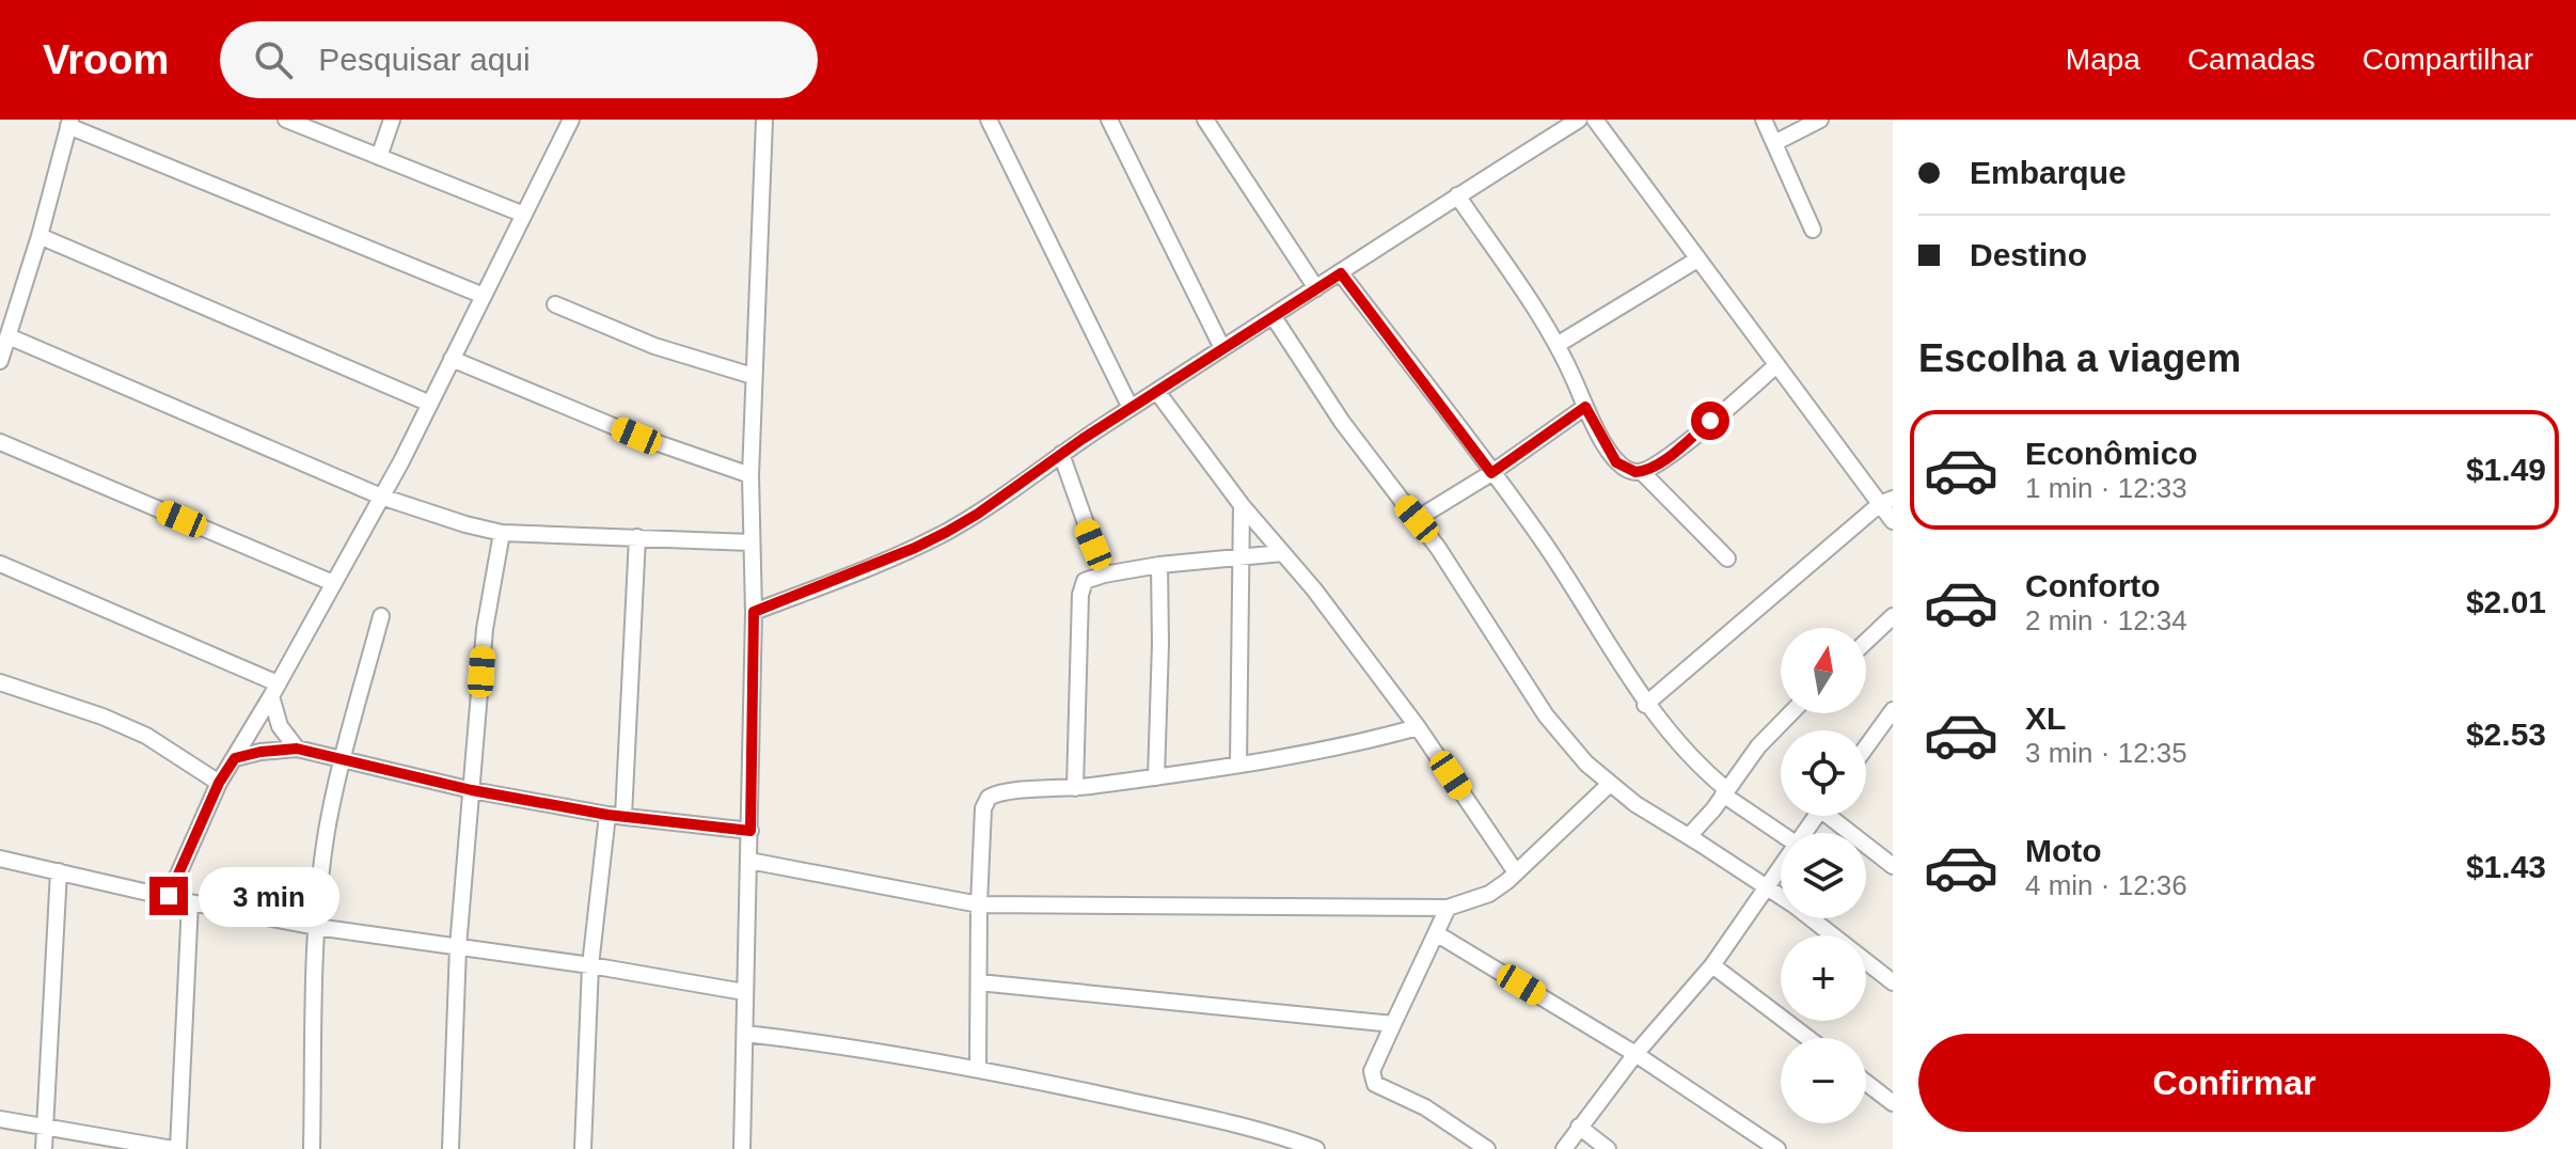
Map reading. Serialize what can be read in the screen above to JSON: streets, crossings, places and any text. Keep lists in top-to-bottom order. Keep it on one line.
{"north":"top","page":{"header":"Vroom","search":"Pesquisar aqui","nav":["Mapa","Camadas","Compartilhar"],"banner":["Embarque","Destino"],"heading":"Escolha a viagem","list":[{"name":"Econômico","note":"1 min · 12:33","value":"$1.49"},{"name":"Conforto","note":"2 min · 12:34","value":"$2.01"},{"name":"XL","note":"3 min · 12:35","value":"$2.53"},{"name":"Moto","note":"4 min · 12:36","value":"$1.43"}],"map_buttons":["+","−"],"bubble":"3 min","buttons":"Confirmar"}}
